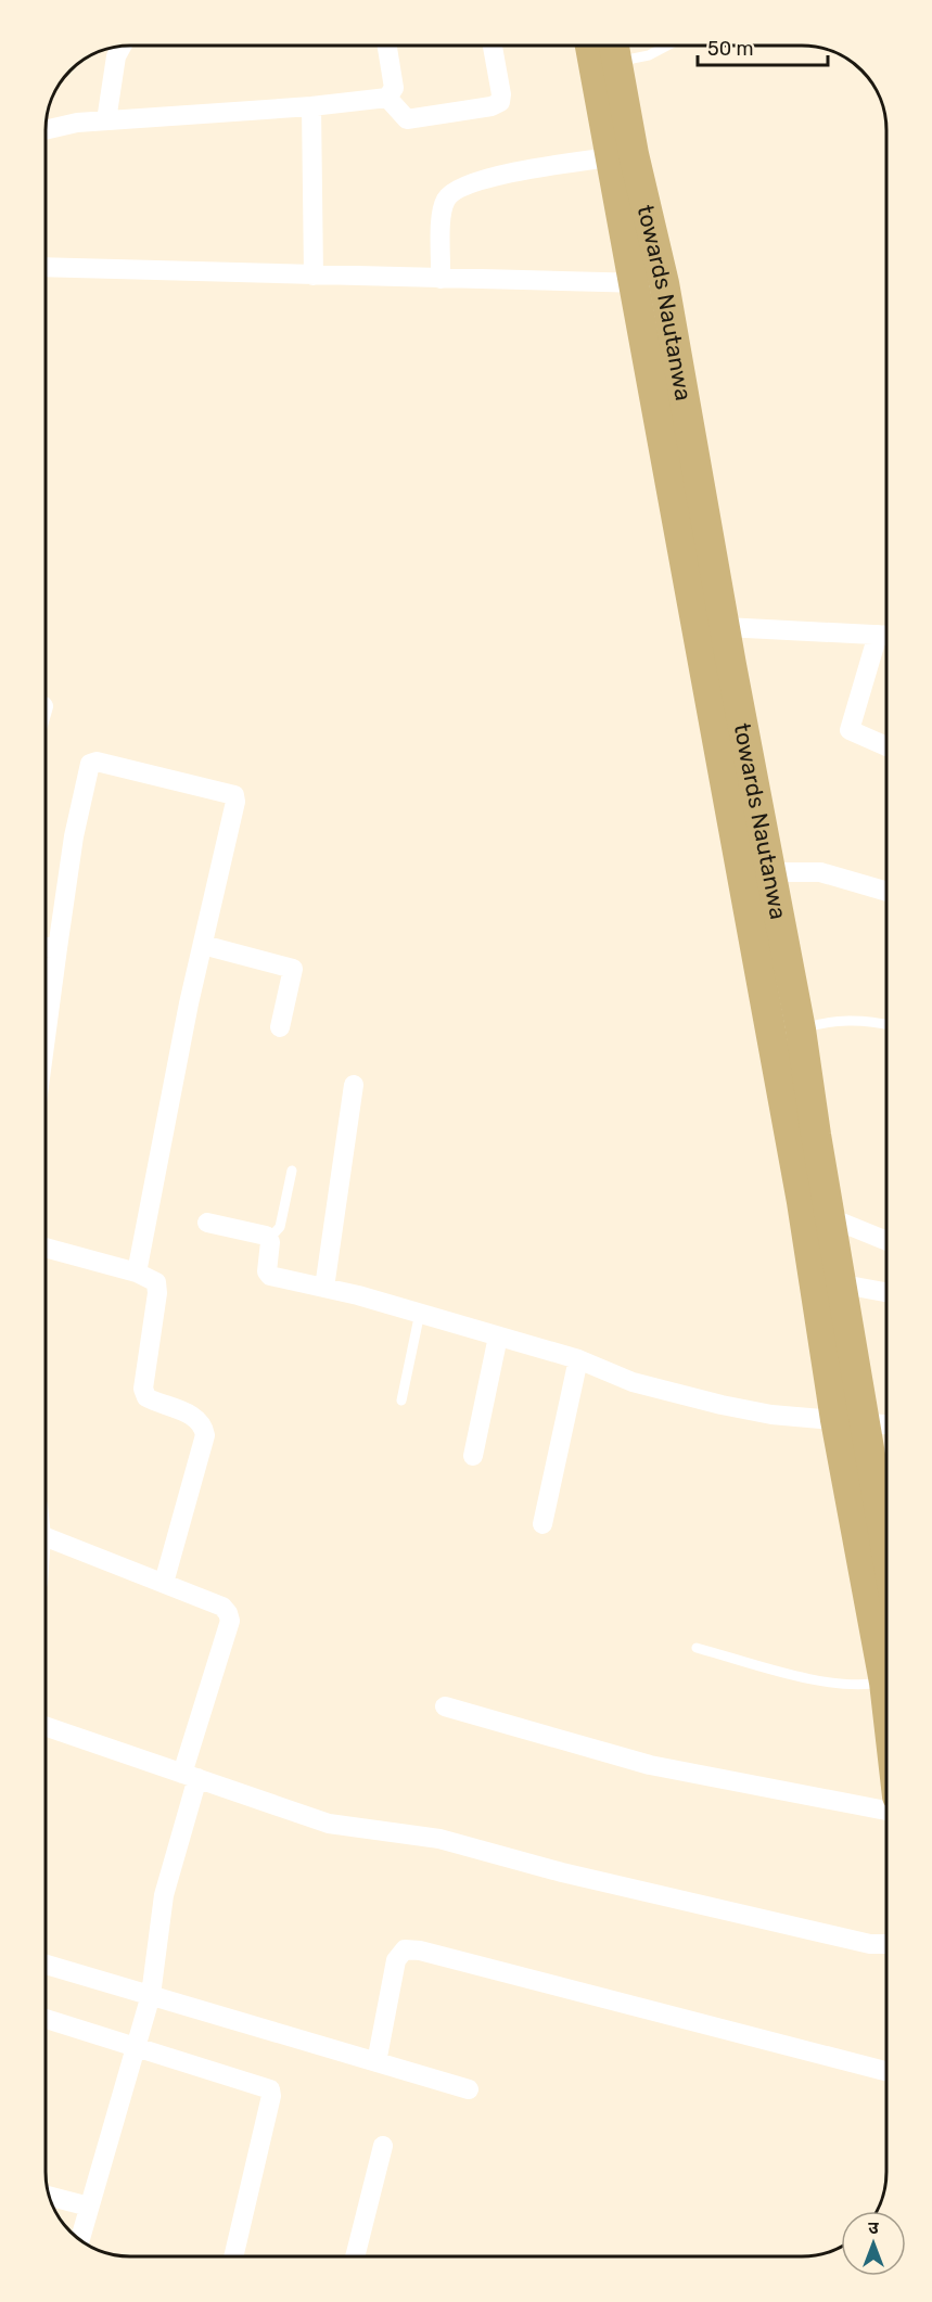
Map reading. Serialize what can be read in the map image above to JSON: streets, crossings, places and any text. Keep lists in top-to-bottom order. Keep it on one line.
{"streets":{"main road":["towards Nautanwa"]},"scale_bar":"50 m","north":"top"}
